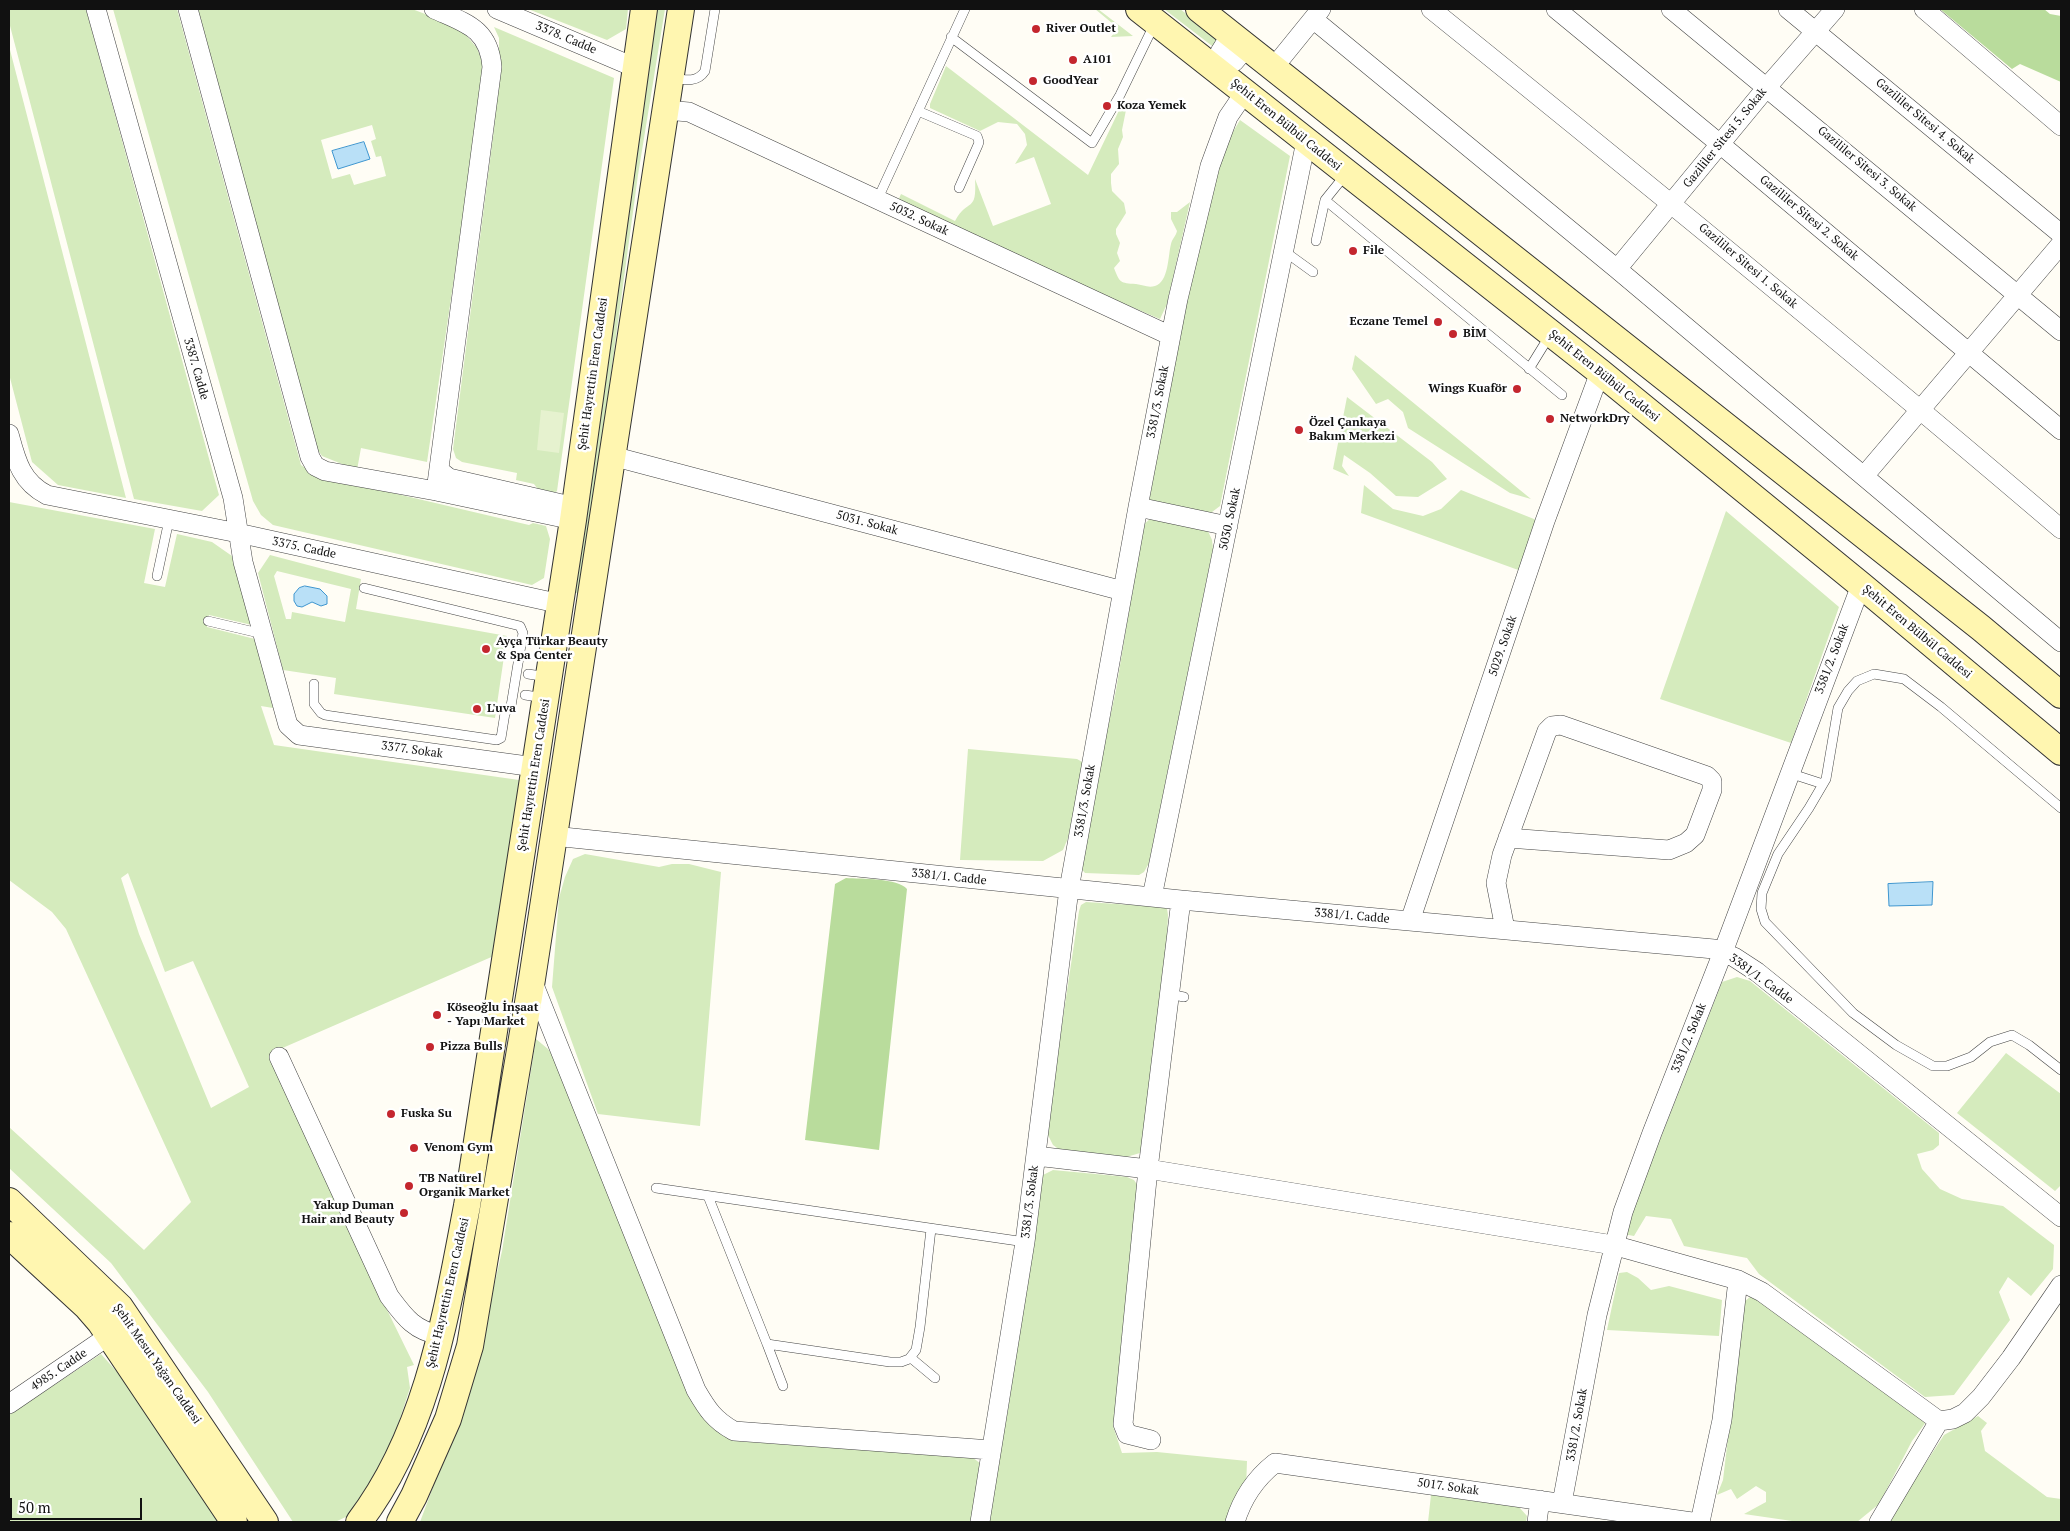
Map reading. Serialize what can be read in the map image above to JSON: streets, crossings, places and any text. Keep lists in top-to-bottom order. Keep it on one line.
{"streets":{"main road":["Şehit Eren Bülbül Caddesi","Şehit Hayrettin Eren Caddesi","Şehit Mesut Yağan Caddesi"],"street":["3378. Cadde","Gazililer Sitesi 4. Sokak","Gazililer Sitesi 5. Sokak","Gazililer Sitesi 3. Sokak","Gazililer Sitesi 2. Sokak","5032. Sokak","Gazililer Sitesi 1. Sokak","3387. Cadde","3381/3. Sokak","5030. Sokak","5031. Sokak","3375. Cadde","5029. Sokak","3381/2. Sokak","3377. Sokak","3381/1. Cadde","4985. Cadde","5017. Sokak"]},"crossings":[["3378. Cadde","Şehit Hayrettin Eren Caddesi"],["Gazililer Sitesi 4. Sokak","Gazililer Sitesi 5. Sokak"],["Şehit Eren Bülbül Caddesi","3381/3. Sokak"],["Şehit Eren Bülbül Caddesi","5030. Sokak"],["Şehit Eren Bülbül Caddesi","5029. Sokak"],["Şehit Eren Bülbül Caddesi","3381/2. Sokak"],["Gazililer Sitesi 5. Sokak","Gazililer Sitesi 3. Sokak"],["Gazililer Sitesi 5. Sokak","Gazililer Sitesi 2. Sokak"],["Gazililer Sitesi 5. Sokak","Gazililer Sitesi 1. Sokak"],["5032. Sokak","3381/3. Sokak"],["3387. Cadde","3375. Cadde"],["3387. Cadde","3377. Sokak"],["Şehit Hayrettin Eren Caddesi","3375. Cadde"],["Şehit Hayrettin Eren Caddesi","3377. Sokak"],["3381/3. Sokak","5031. Sokak"],["3381/3. Sokak","3381/1. Cadde"],["5030. Sokak","3381/1. Cadde"],["5029. Sokak","3381/1. Cadde"],["3381/2. Sokak","3381/1. Cadde"],["3381/2. Sokak","5017. Sokak"],["Şehit Mesut Yağan Caddesi","4985. Cadde"]],"places":["River Outlet","A101","GoodYear","Koza Yemek","File","Eczane Temel","BİM","Wings Kuaför","NetworkDry","Özel Çankaya Bakım Merkezi","Ayça Türkar Beauty & Spa Center","L'uva","Köseoğlu İnşaat - Yapı Market","Pizza Bulls","Fuska Su","Venom Gym","TB Natürel Organik Market","Yakup Duman Hair and Beauty"],"scale_bar":"50 m"}
